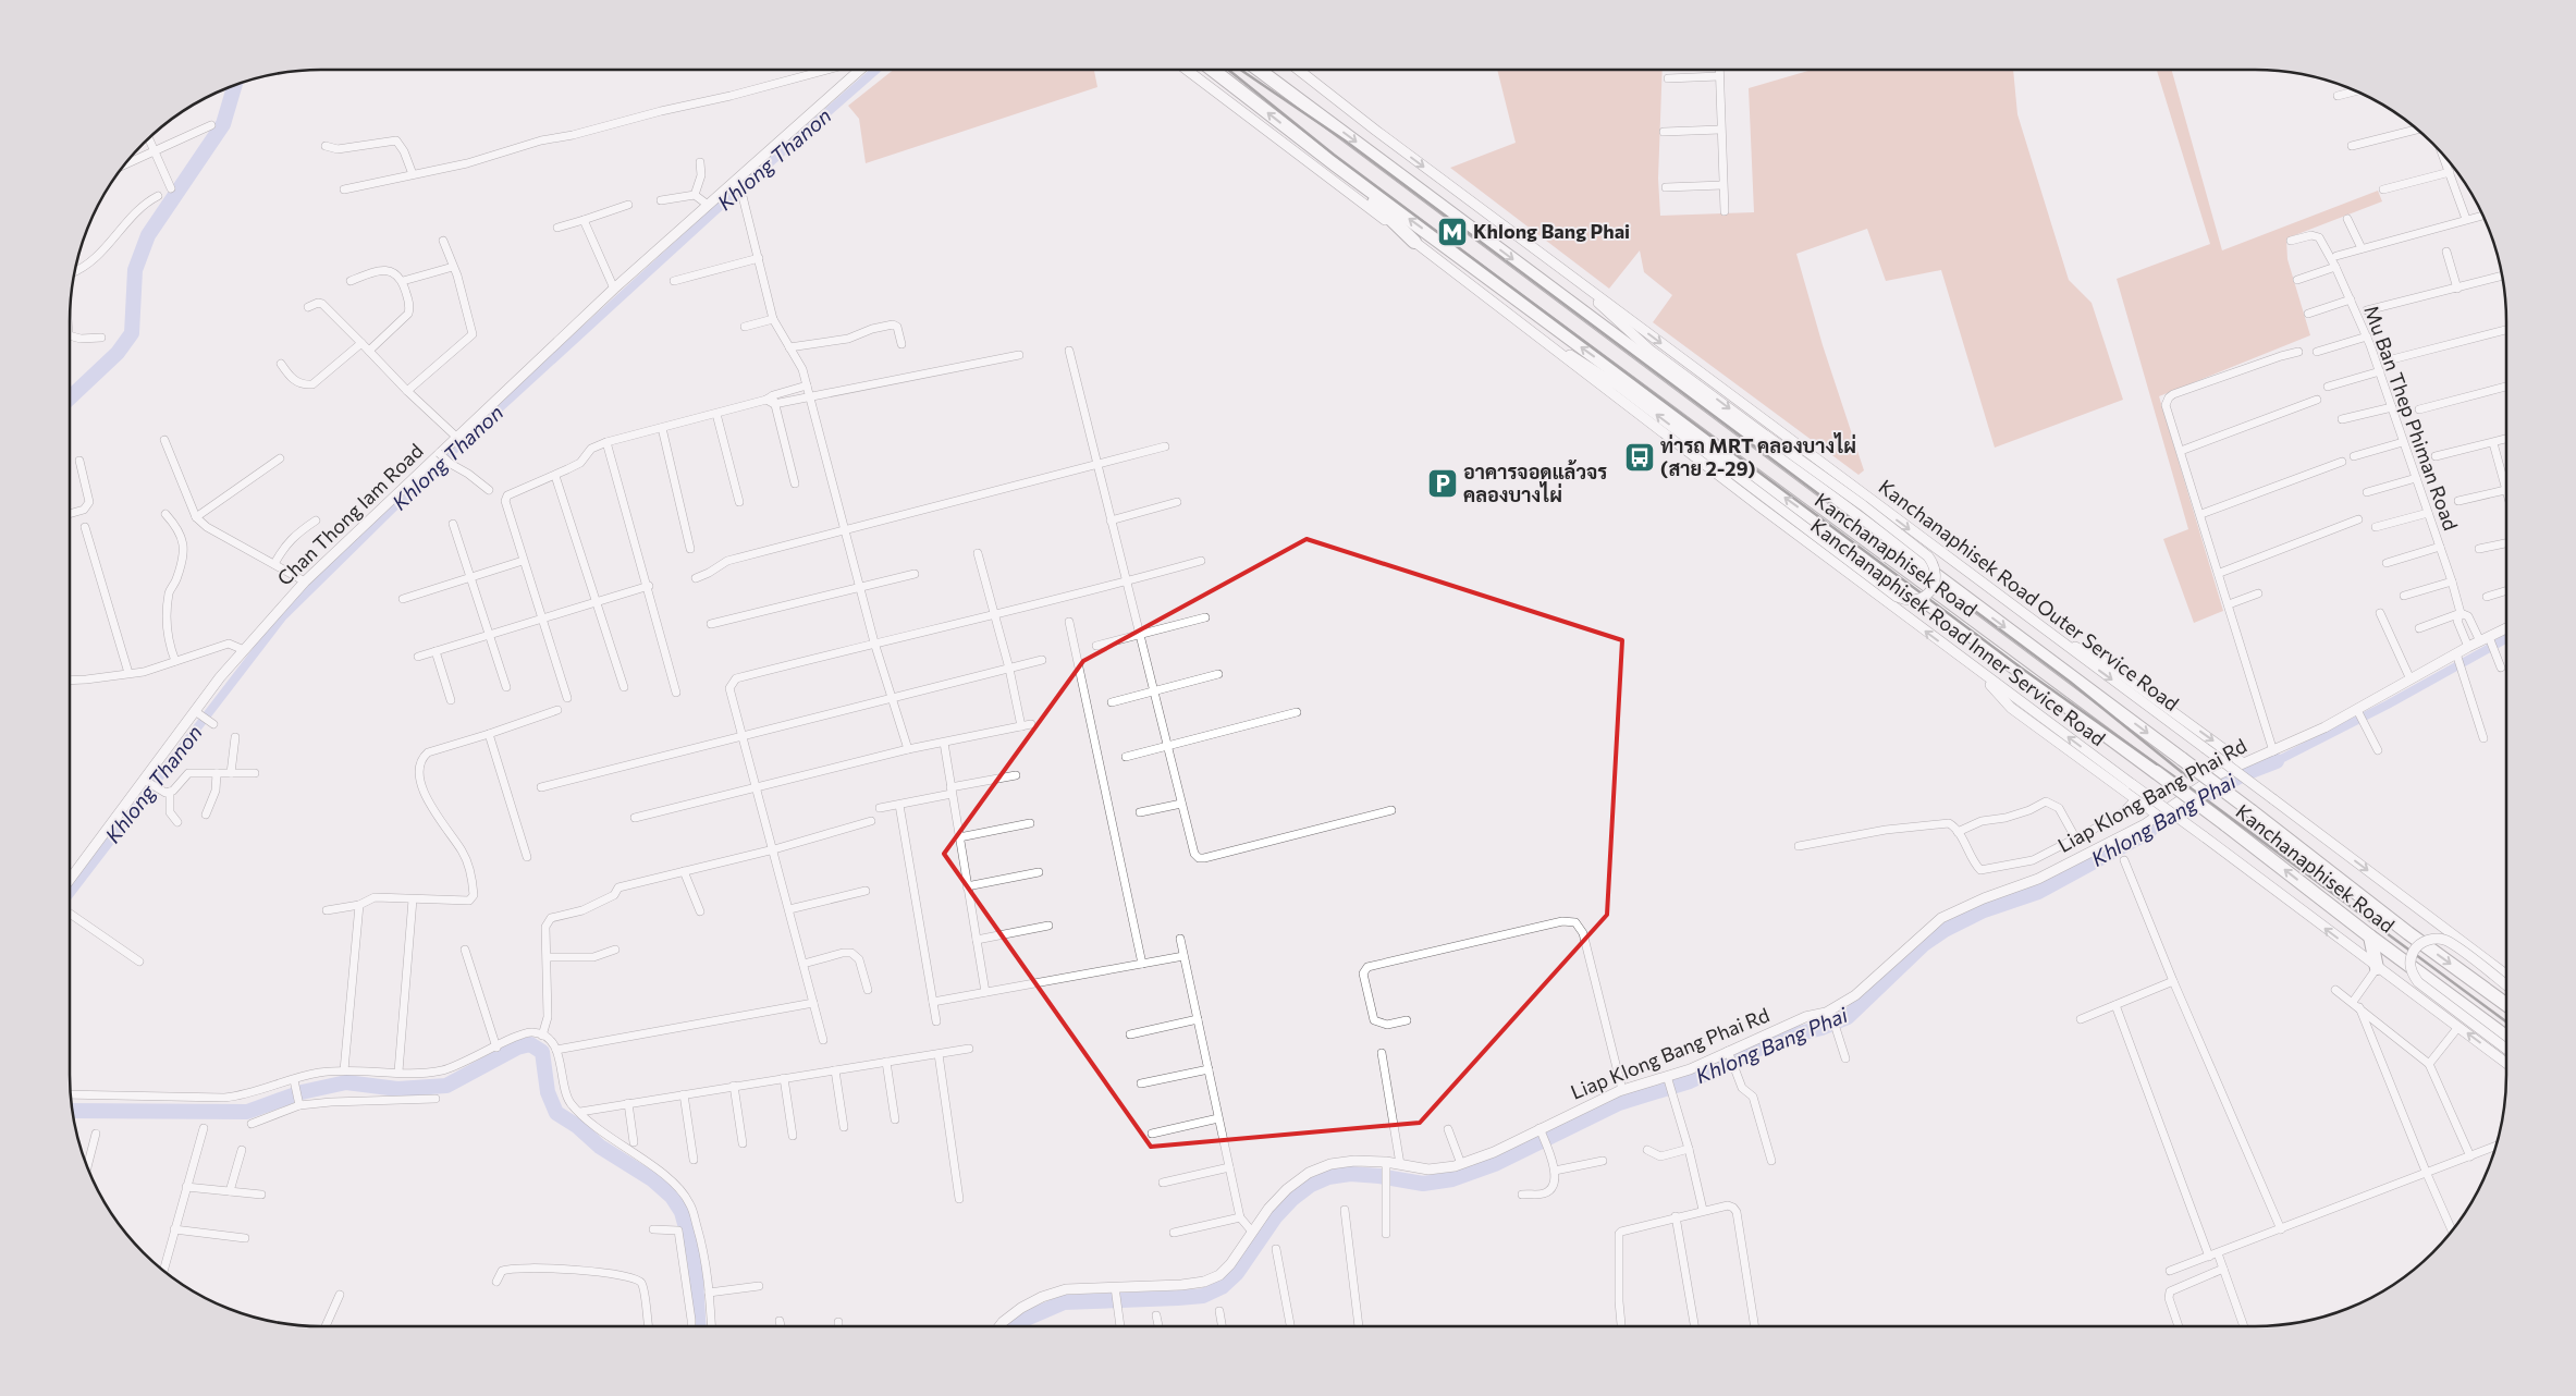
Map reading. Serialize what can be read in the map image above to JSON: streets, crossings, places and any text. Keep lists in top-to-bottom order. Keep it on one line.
{"streets":{"highway":["Kanchanaphisek Road"],"main road":["Chan Thong Iam Road","Kanchanaphisek Road Outer Service Road","Kanchanaphisek Road Inner Service Road","Liap Klong Bang Phai Rd"],"street":["Mu Ban Thep Phiman Road"]},"crossings":[["Mu Ban Thep Phiman Road","Liap Klong Bang Phai Rd"]],"water":["Khlong Thanon","Khlong Bang Phai"],"places":{"metro station":["Khlong Bang Phai"],"bus stop":["ท่ารถ MRT คลองบางไผ่ (สาย 2-29)"],"parking":["อาคารจอดแล้วจร คลองบางไผ่"]}}
